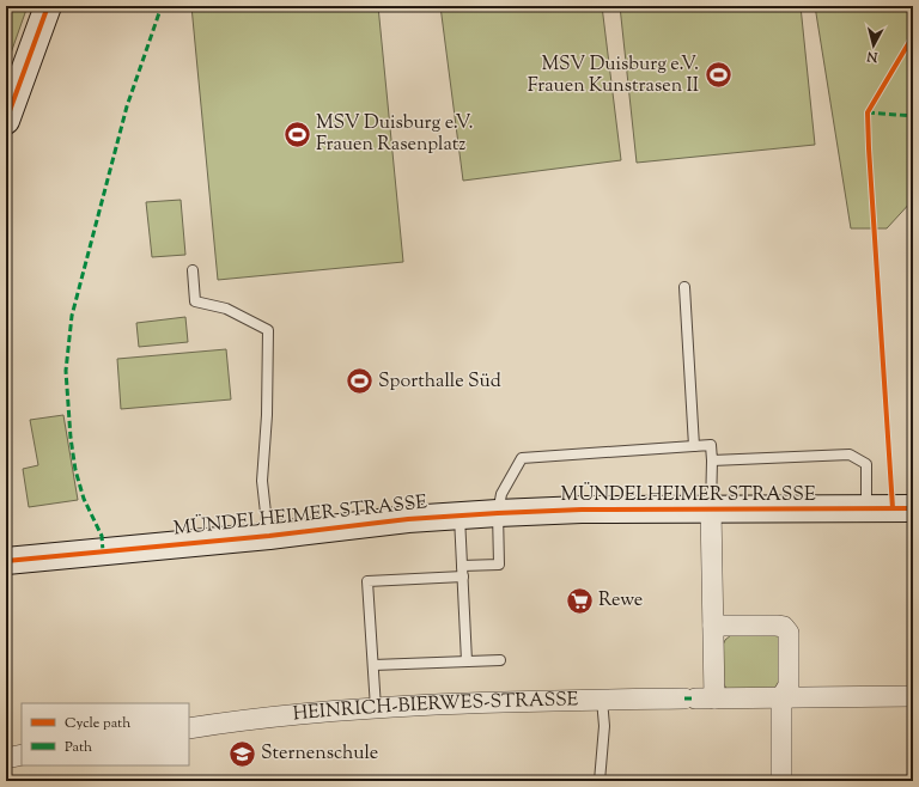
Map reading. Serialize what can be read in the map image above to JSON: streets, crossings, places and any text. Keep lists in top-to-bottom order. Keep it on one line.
{"streets":{"main road":["MÜNDELHEIMER STRASSE"],"street":["HEINRICH-BIERWES-STRASSE"]},"places":{"sports":["MSV Duisburg e.V. Frauen Kunstrasen II","MSV Duisburg e.V. Frauen Rasenplatz","Sporthalle Süd"],"supermarket":["Rewe"],"school or university":["Sternenschule"]},"legend":["Cycle path","Path"],"north":"bottom"}
